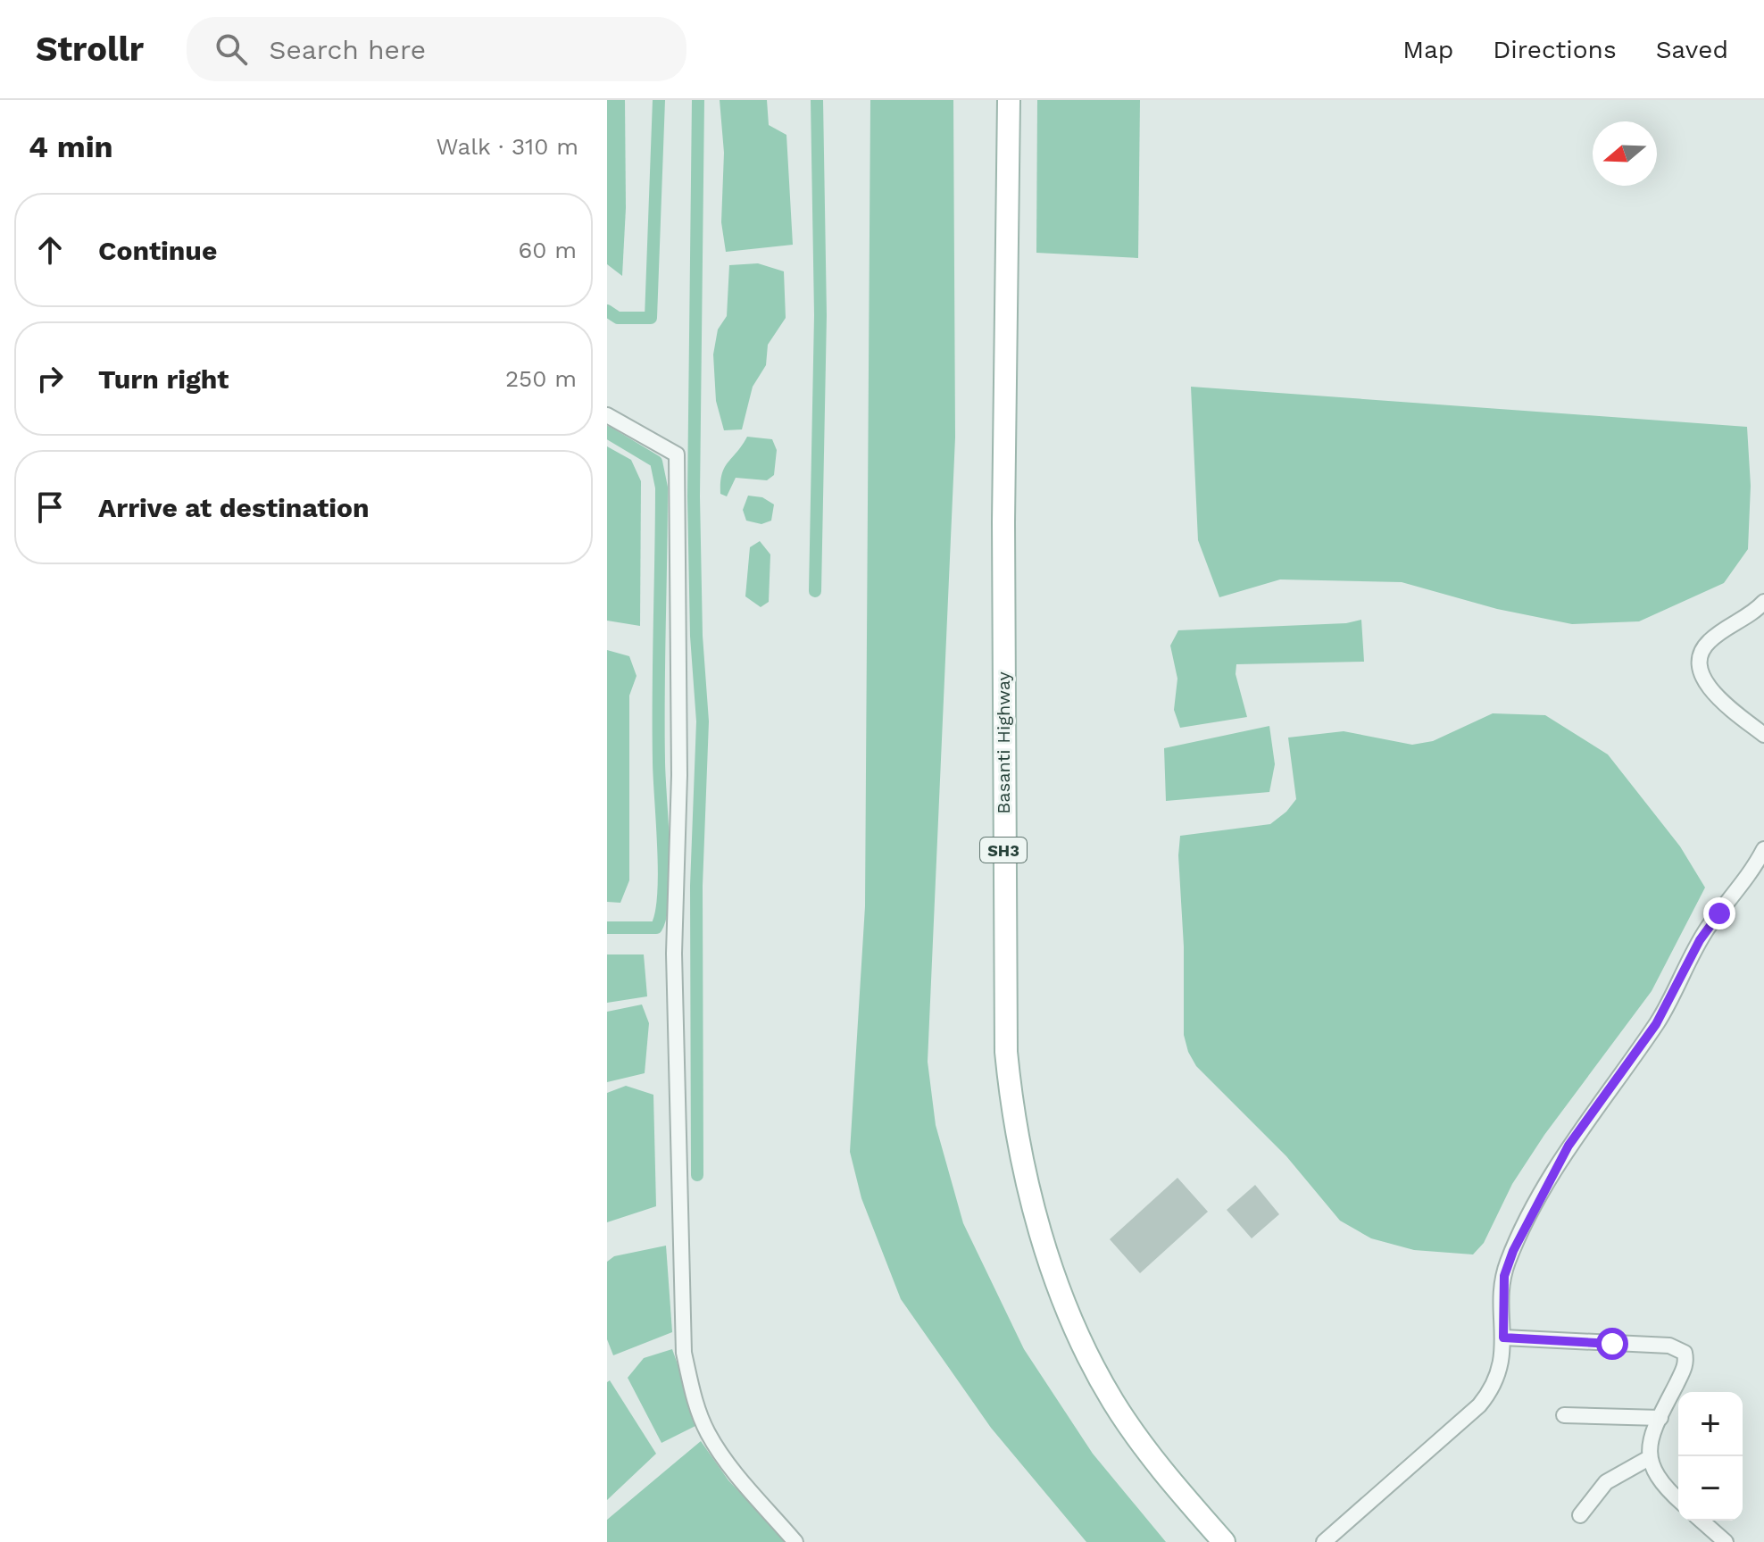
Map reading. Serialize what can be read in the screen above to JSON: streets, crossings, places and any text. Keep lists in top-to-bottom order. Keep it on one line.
{"streets":{"main road":["Basanti Highway","SH3"]},"north":"left","page":{"header":"Strollr","search":"Search here","nav":["Map","Directions","Saved"],"heading":["4 min","Walk · 310 m"],"list":[["Continue","60 m"],["Turn right","250 m"],"Arrive at destination"],"map_buttons":["+","−"]}}
